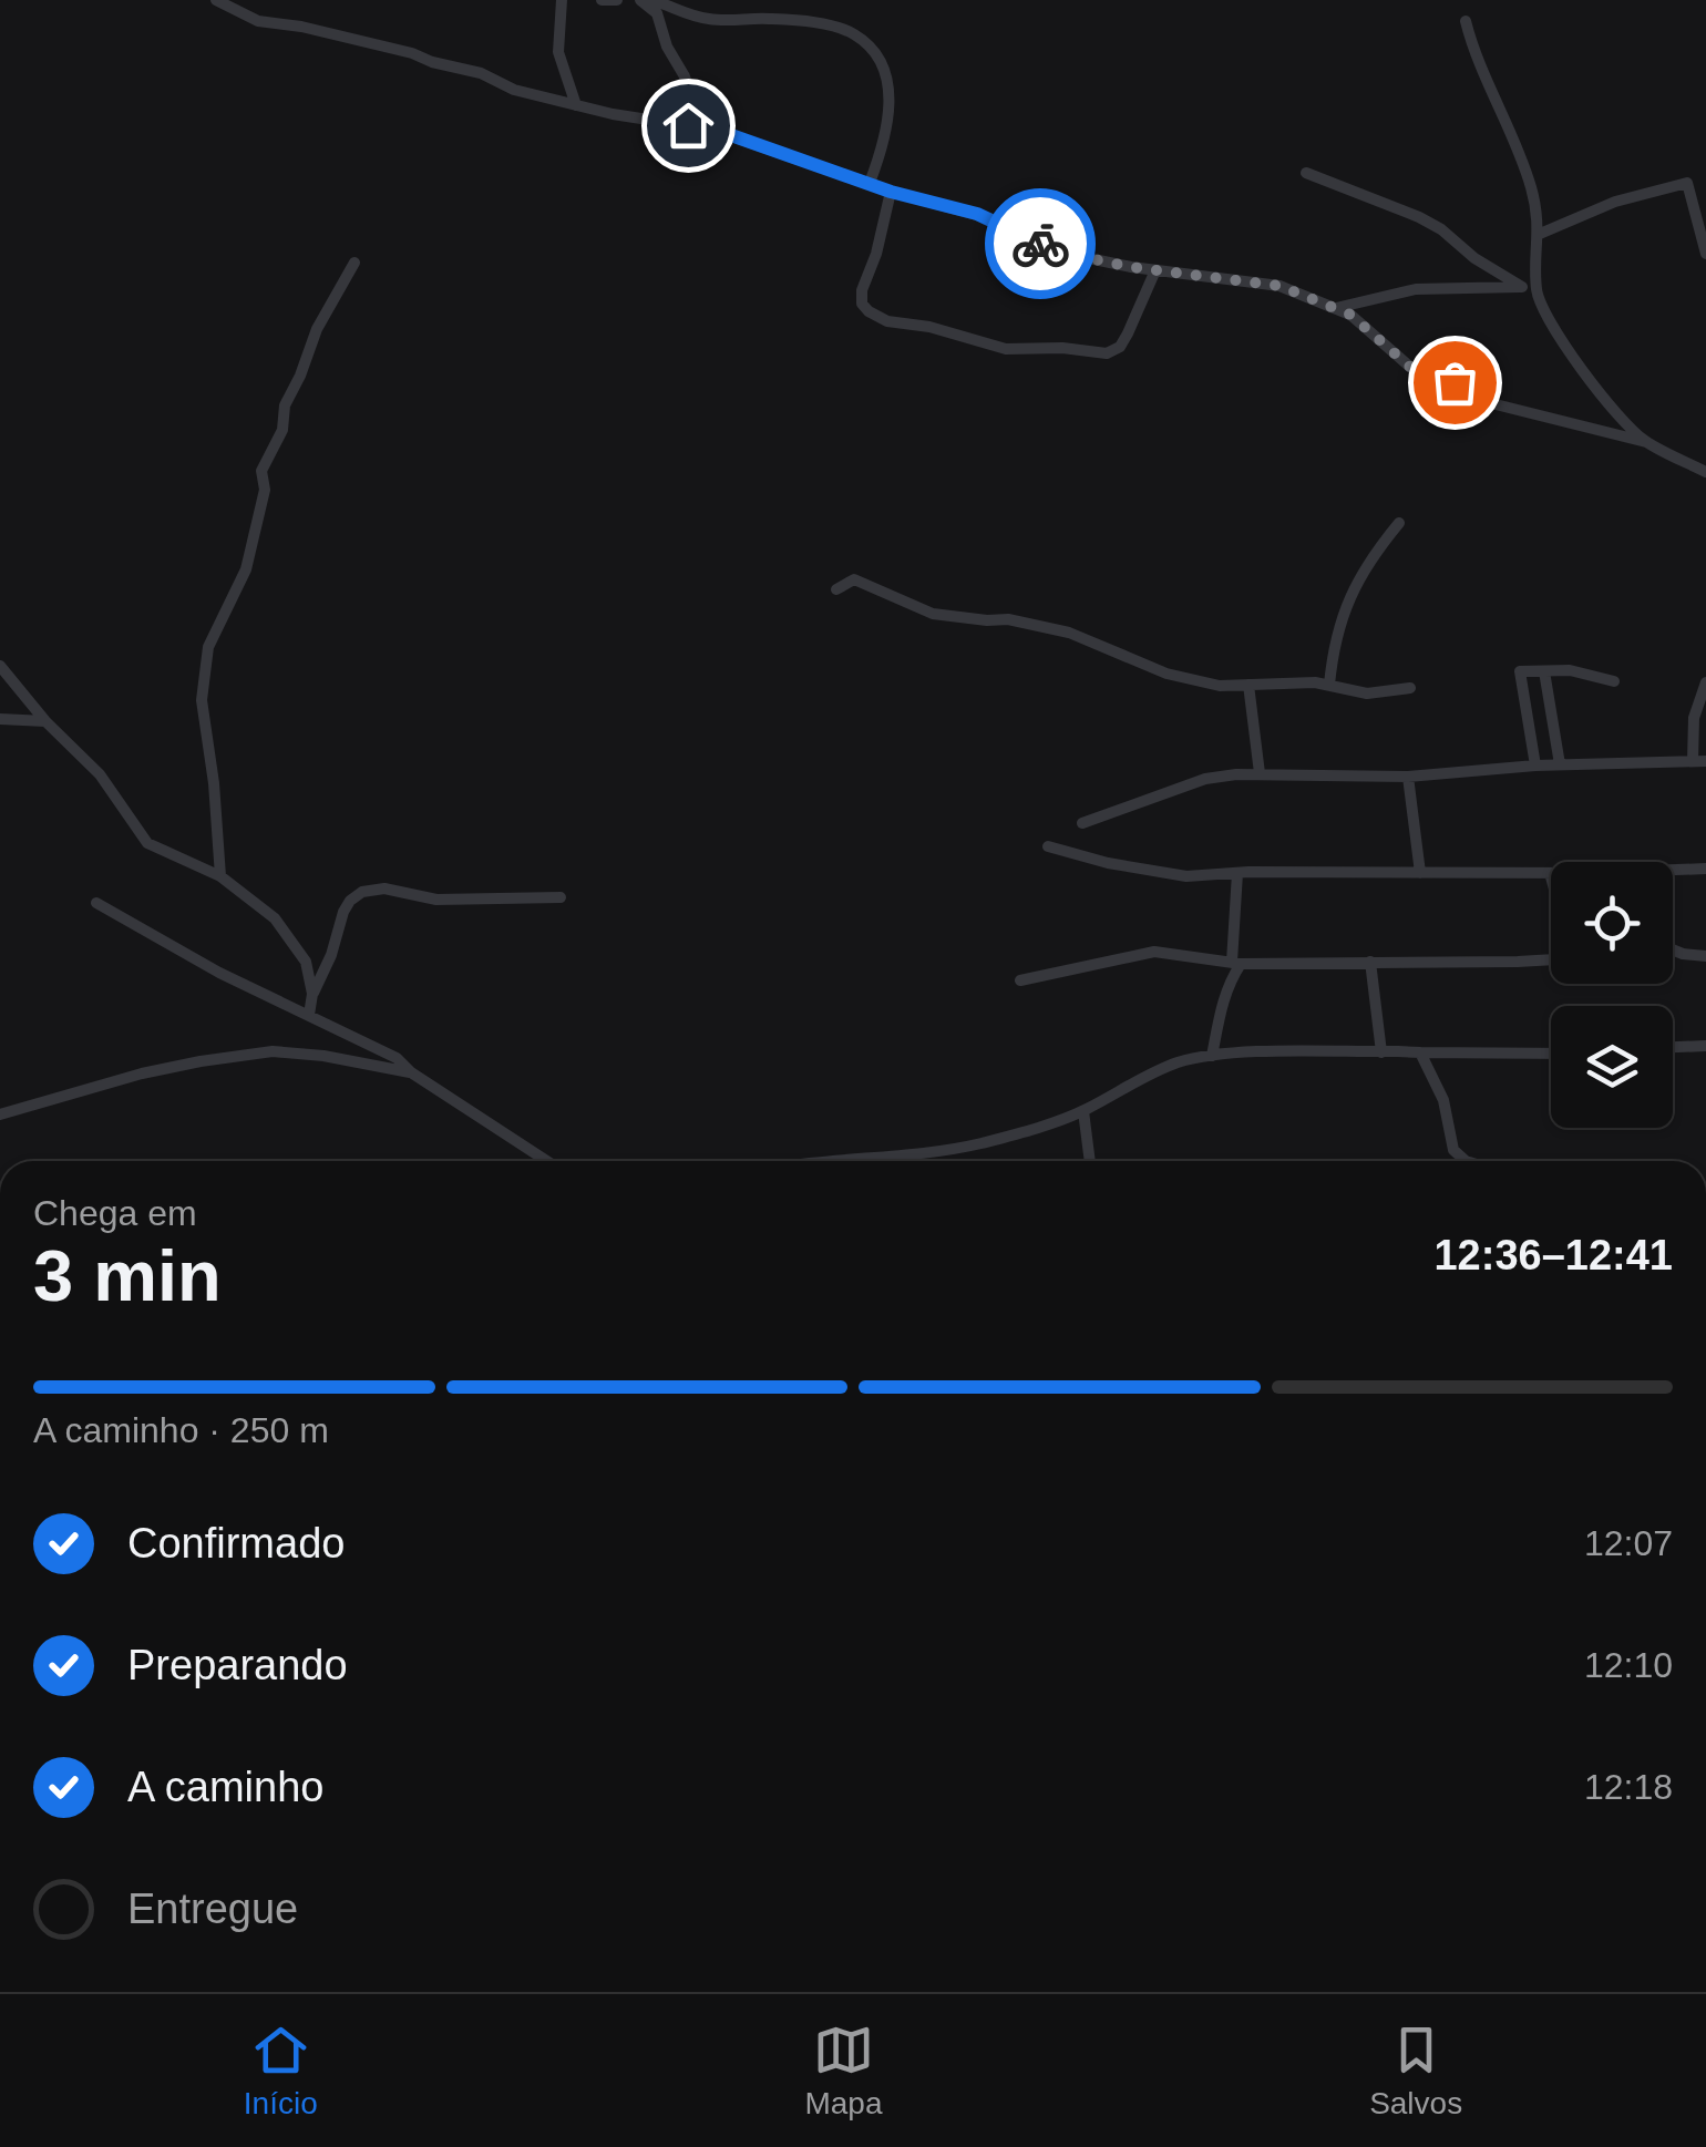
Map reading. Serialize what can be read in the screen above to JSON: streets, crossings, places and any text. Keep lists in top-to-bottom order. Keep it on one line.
{"page":{"heading":["3 min","Chega em","12:36–12:41"],"bar":"A caminho · 250 m","list":[["Confirmado","12:07"],["Preparando","12:10"],["A caminho","12:18"],"Entregue"],"tabs":["Início","Mapa","Salvos"]}}
